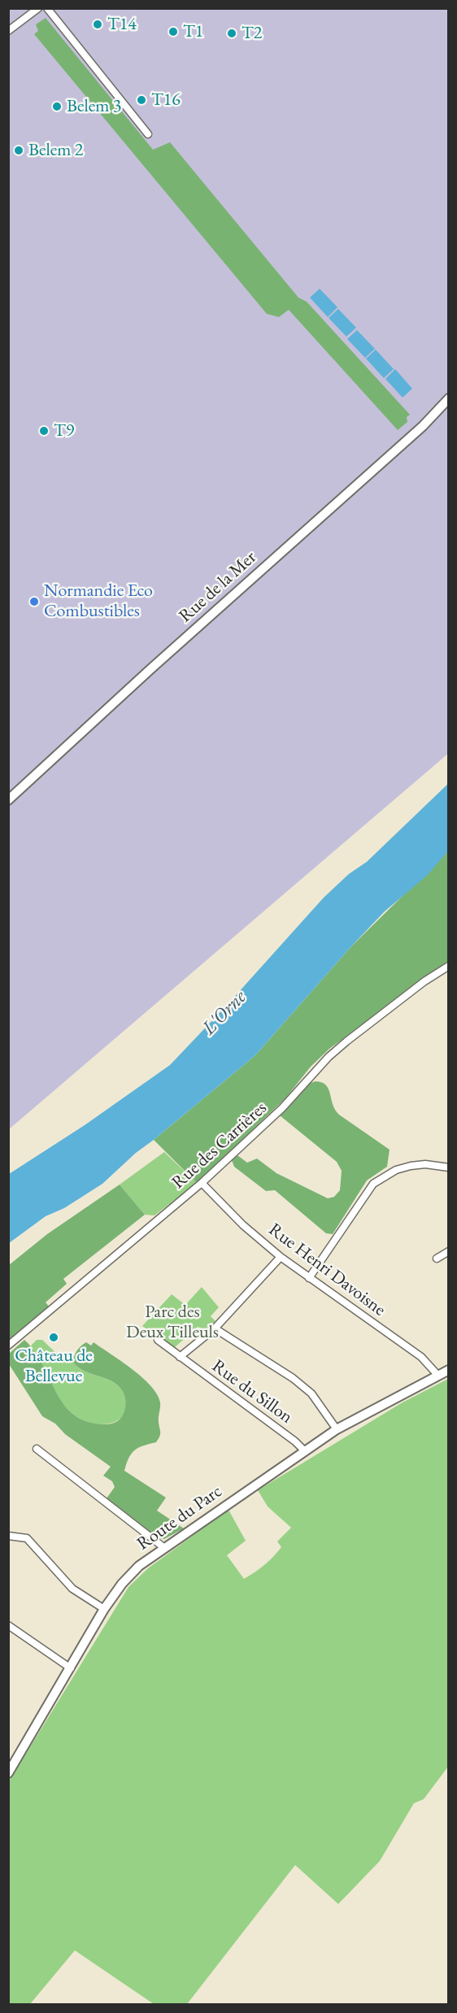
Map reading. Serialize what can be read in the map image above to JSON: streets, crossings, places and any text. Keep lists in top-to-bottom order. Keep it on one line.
{"streets":{"street":["Rue de la Mer","Rue des Carrières","Rue Henri Davoisne","Rue du Sillon","Route du Parc"]},"crossings":[["Rue des Carrières","Rue Henri Davoisne"],["Rue Henri Davoisne","Route du Parc"],["Rue du Sillon","Route du Parc"]],"water":["L'Orne"],"parks":["Parc des Deux Tilleuls"],"places":["T14","T1","T2","T16","Belem 3","Belem 2","T9","Normandie Eco Combustibles","Château de Bellevue"]}
